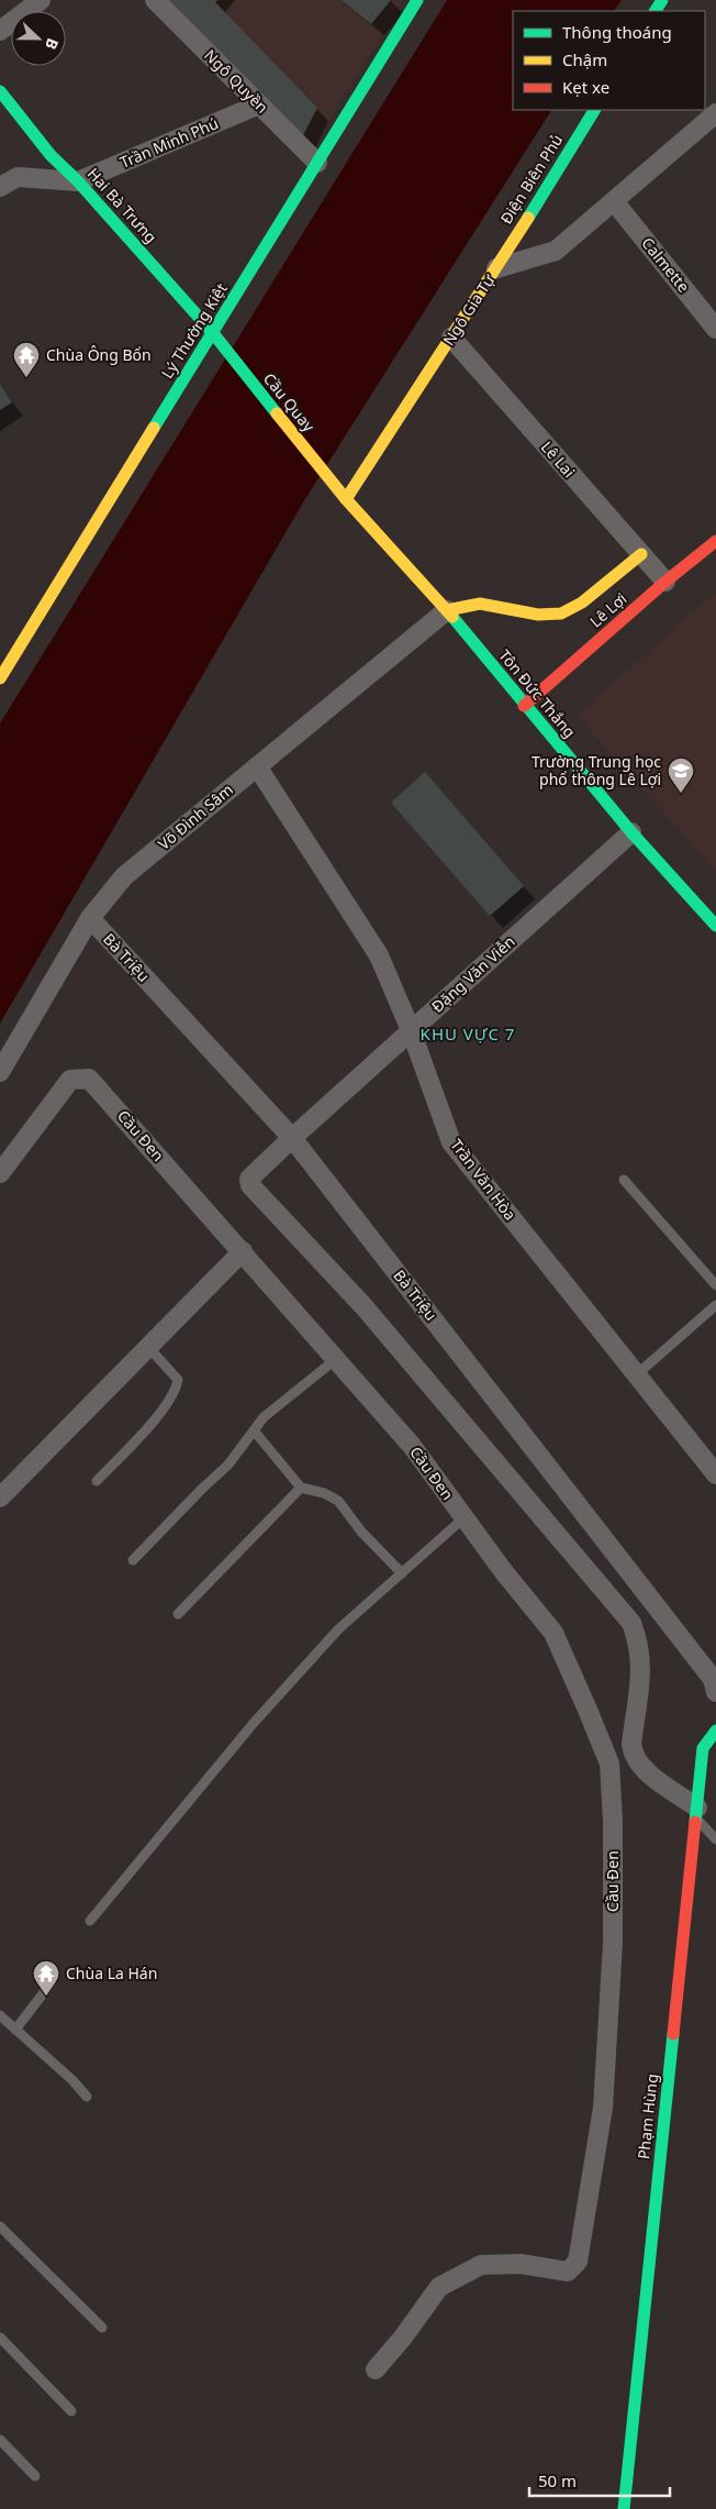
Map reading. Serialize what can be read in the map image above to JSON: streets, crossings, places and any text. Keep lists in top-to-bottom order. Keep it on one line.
{"streets":{"main road":["Điện Biên Phủ","Hai Bà Trưng","Ngô Gia Tự","Lý Thường Kiệt","Cầu Quay","Lê Lợi","Tôn Đức Thắng","Phạm Hùng"],"street":["Ngô Quyền","Trần Minh Phú","Calmette","Lê Lai","Võ Đình Sâm","Bà Triệu","Đặng Văn Viễn","Cầu Đen","Trần Văn Hòa"]},"crossings":[["Ngô Quyền","Trần Minh Phú"],["Ngô Quyền","Lý Thường Kiệt"],["Trần Minh Phú","Hai Bà Trưng"],["Điện Biên Phủ","Ngô Gia Tự"],["Hai Bà Trưng","Lý Thường Kiệt"],["Hai Bà Trưng","Cầu Quay"],["Calmette","Ngô Gia Tự"],["Ngô Gia Tự","Lê Lai"],["Ngô Gia Tự","Tôn Đức Thắng"],["Lý Thường Kiệt","Cầu Quay"],["Cầu Quay","Tôn Đức Thắng"],["Lê Lai","Lê Lợi"],["Lê Lợi","Tôn Đức Thắng"],["Tôn Đức Thắng","Võ Đình Sâm"],["Tôn Đức Thắng","Đặng Văn Viễn"],["Võ Đình Sâm","Bà Triệu"],["Võ Đình Sâm","Trần Văn Hòa"],["Bà Triệu","Đặng Văn Viễn"],["Đặng Văn Viễn","Trần Văn Hòa"],["Đặng Văn Viễn","Phạm Hùng"]],"districts":["KHU VỰC 7"],"places":{"temple":["Chùa Ông Bổn","Chùa La Hán"],"school or university":["Trường Trung học phổ thông Lê Lợi"]},"legend":["Thông thoáng","Chậm","Kẹt xe"],"scale_bar":"50 m","north":"right"}
